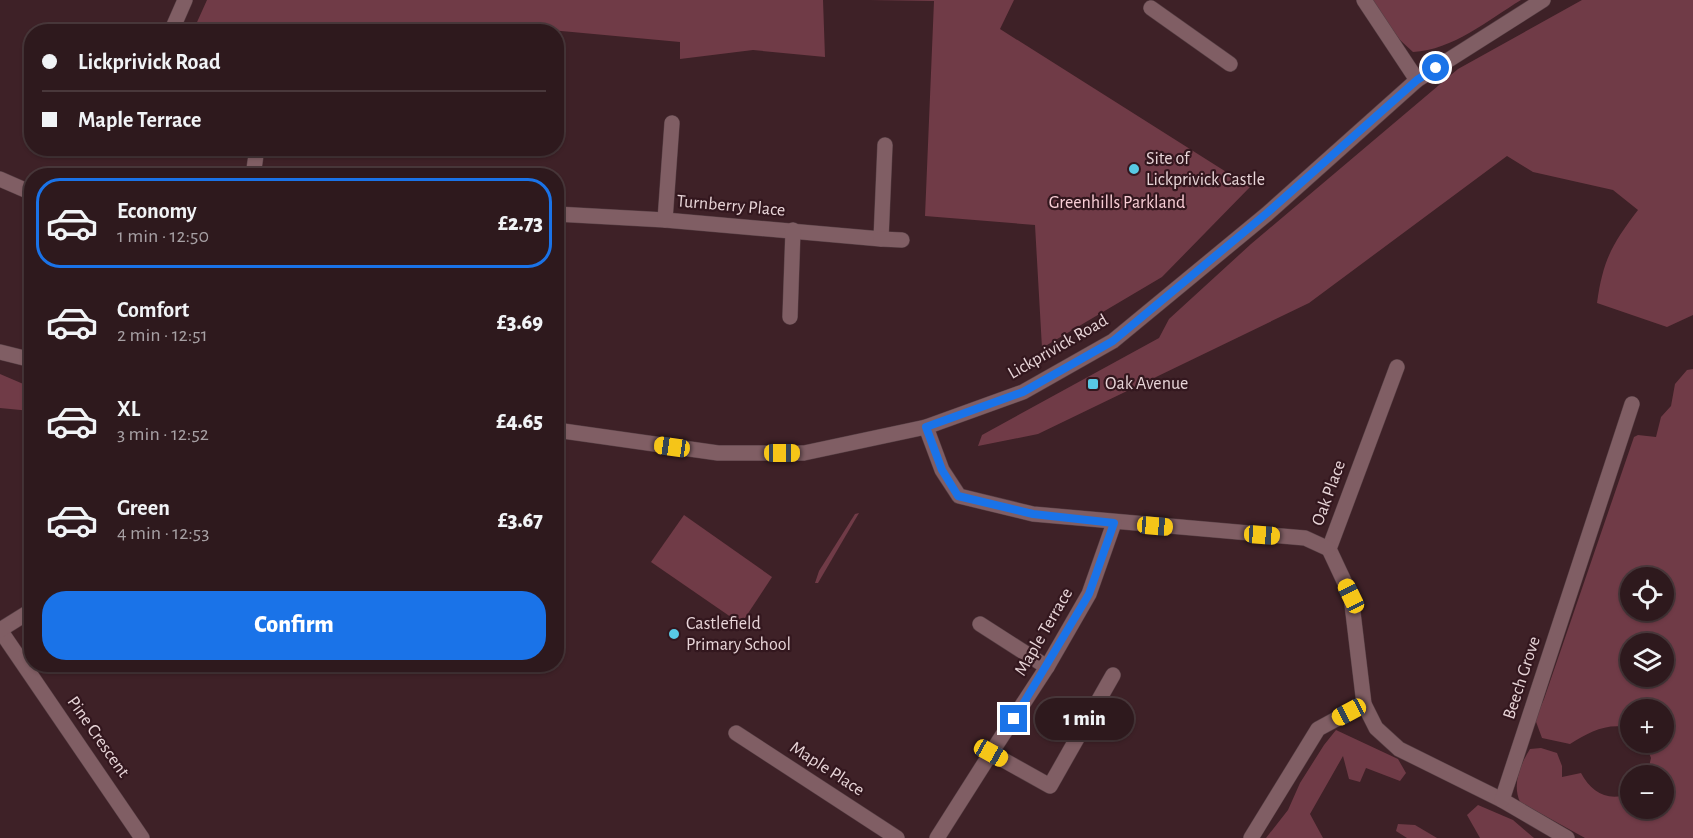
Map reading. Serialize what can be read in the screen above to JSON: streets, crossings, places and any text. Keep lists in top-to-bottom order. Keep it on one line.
{"streets":{"street":["Turnberry Place","Lickprivick Road","Oak Place","Maple Terrace","Beech Grove","Pine Crescent","Maple Place"]},"parks":["Greenhills Parkland"],"places":{"other":["Site of Lickprivick Castle","Castlefield Primary School"],"transit":["Oak Avenue"]},"page":{"banner":["Lickprivick Road","Maple Terrace"],"list":[{"name":"Economy","note":"1 min · 12:50","value":"£2.73"},{"name":"Comfort","note":"2 min · 12:51","value":"£3.69"},{"name":"XL","note":"3 min · 12:52","value":"£4.65"},{"name":"Green","note":"4 min · 12:53","value":"£3.67"}],"map_buttons":["+","−"],"buttons":"Confirm","bubble":"1 min"}}
